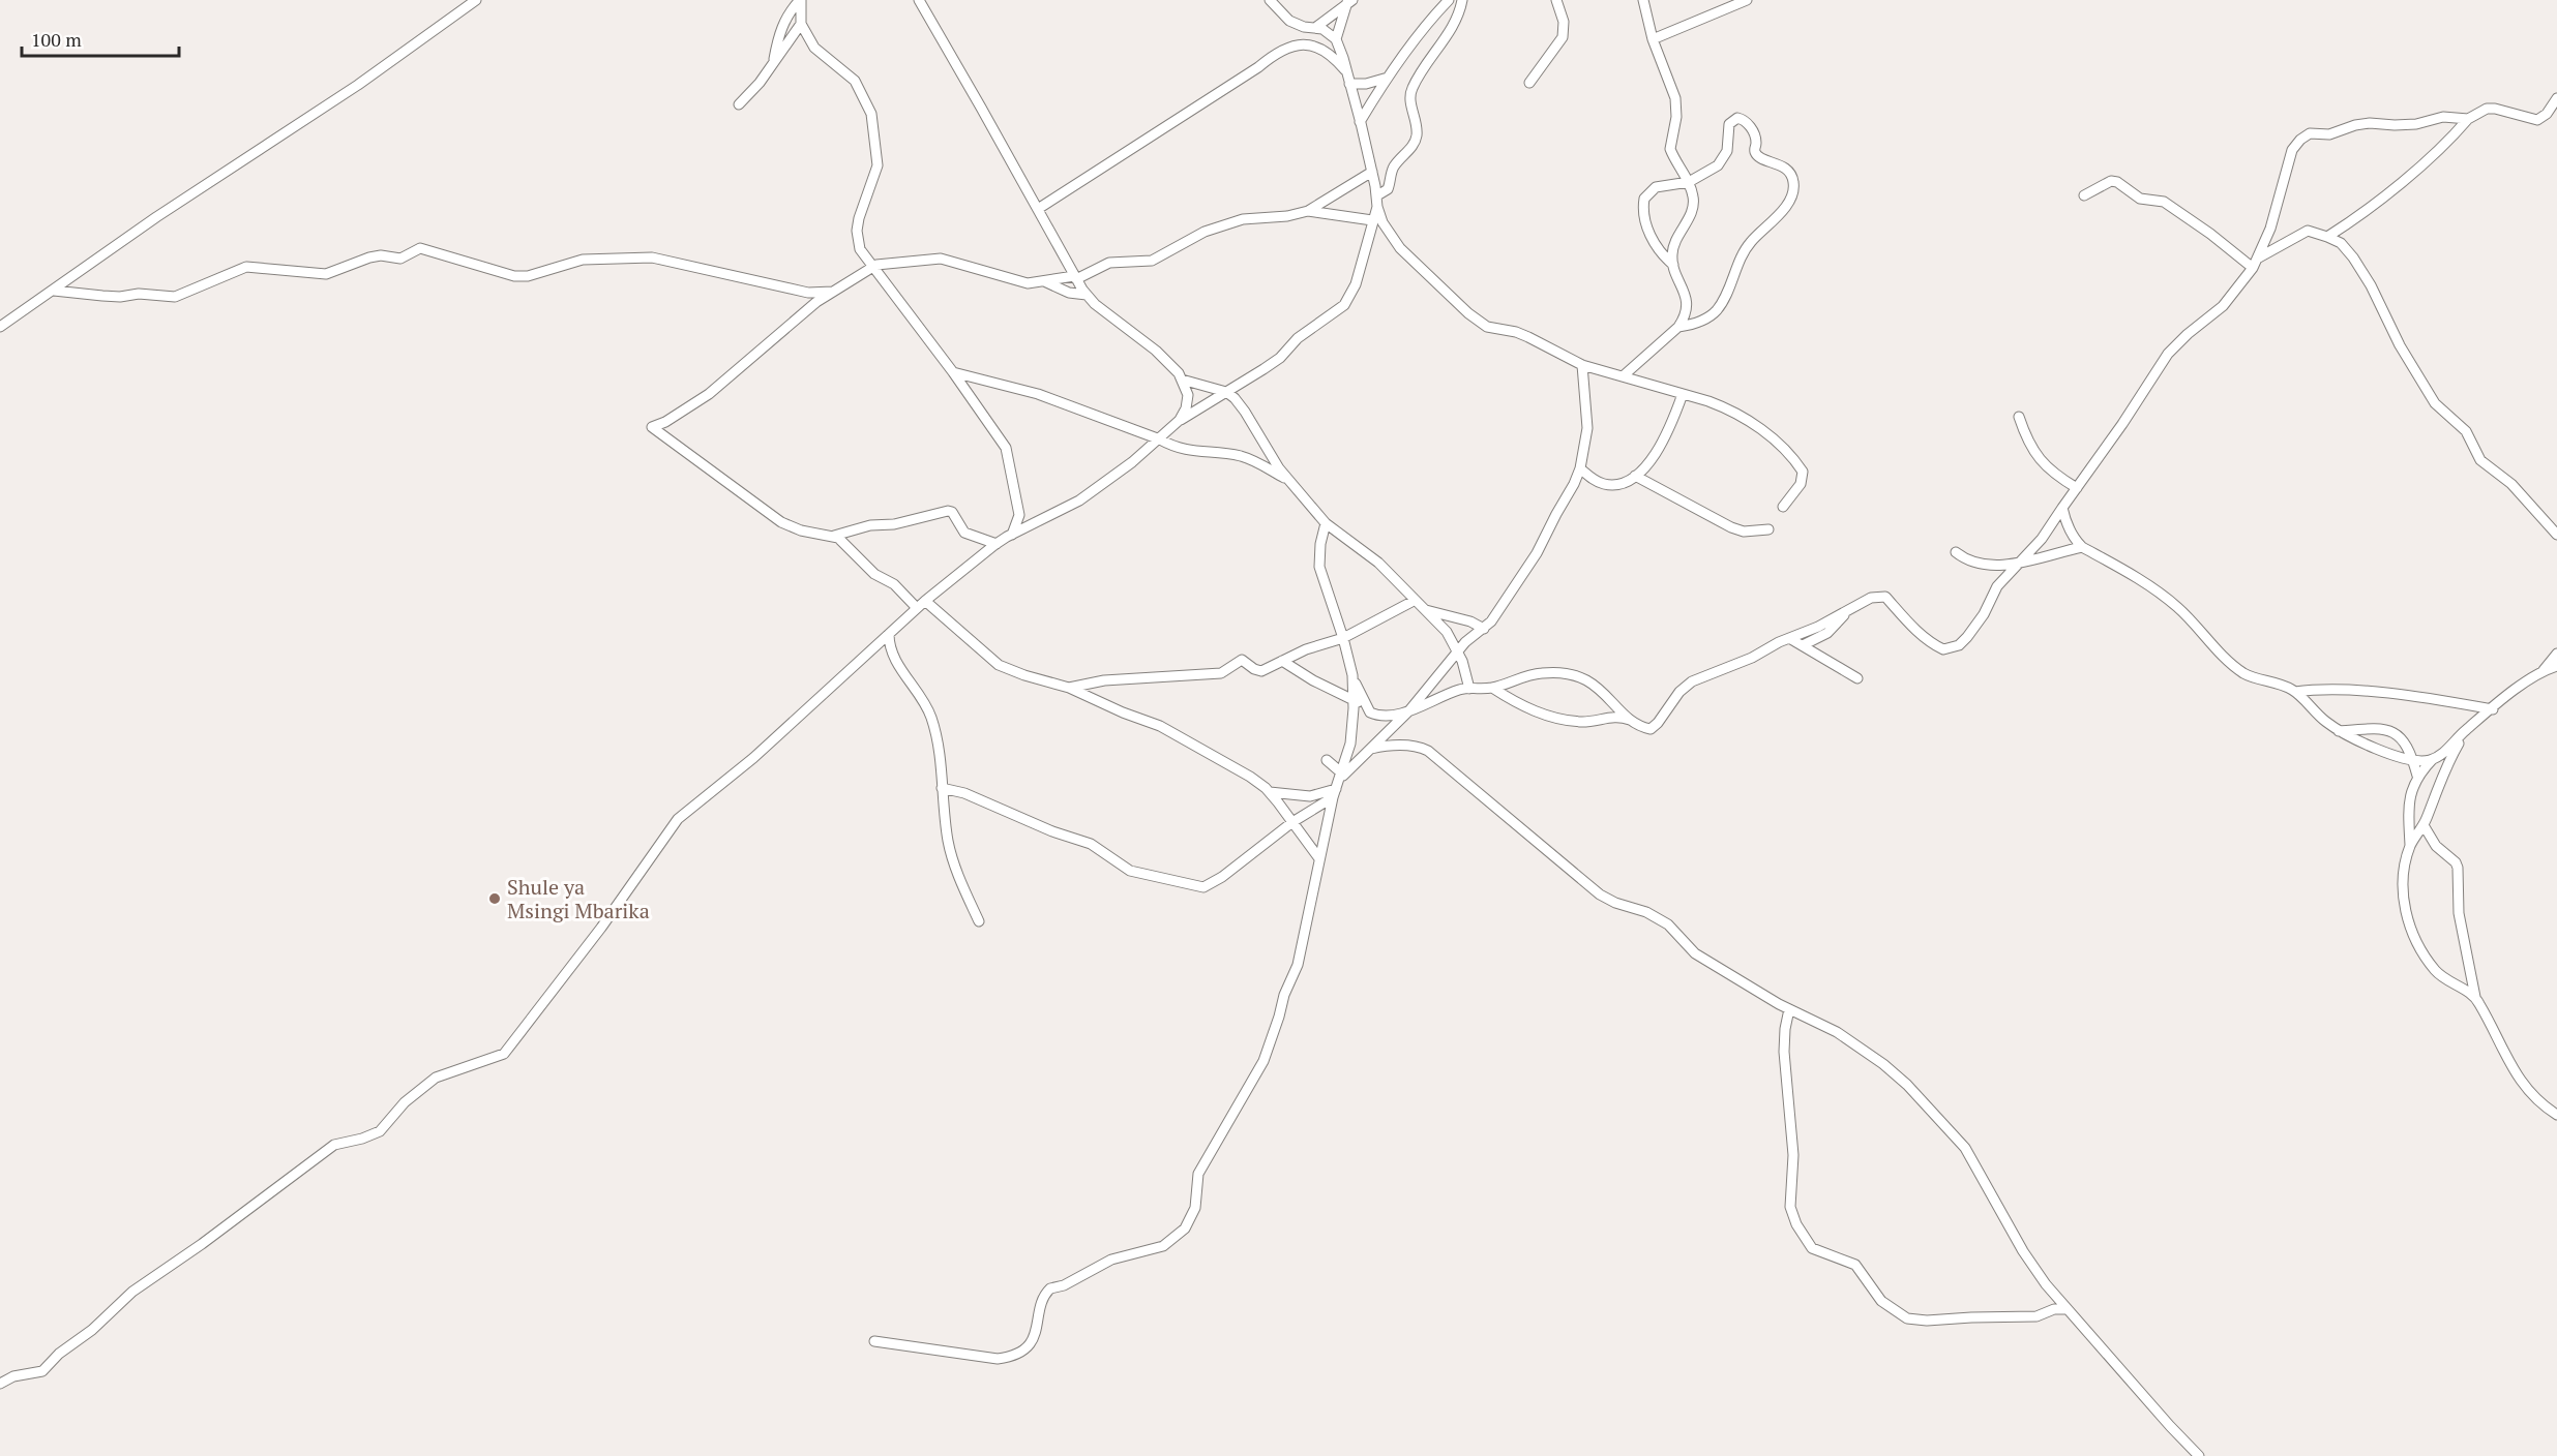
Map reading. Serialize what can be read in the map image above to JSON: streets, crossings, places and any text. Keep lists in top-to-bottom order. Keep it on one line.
{"places":["Shule ya Msingi Mbarika"],"scale_bar":"100 m"}
